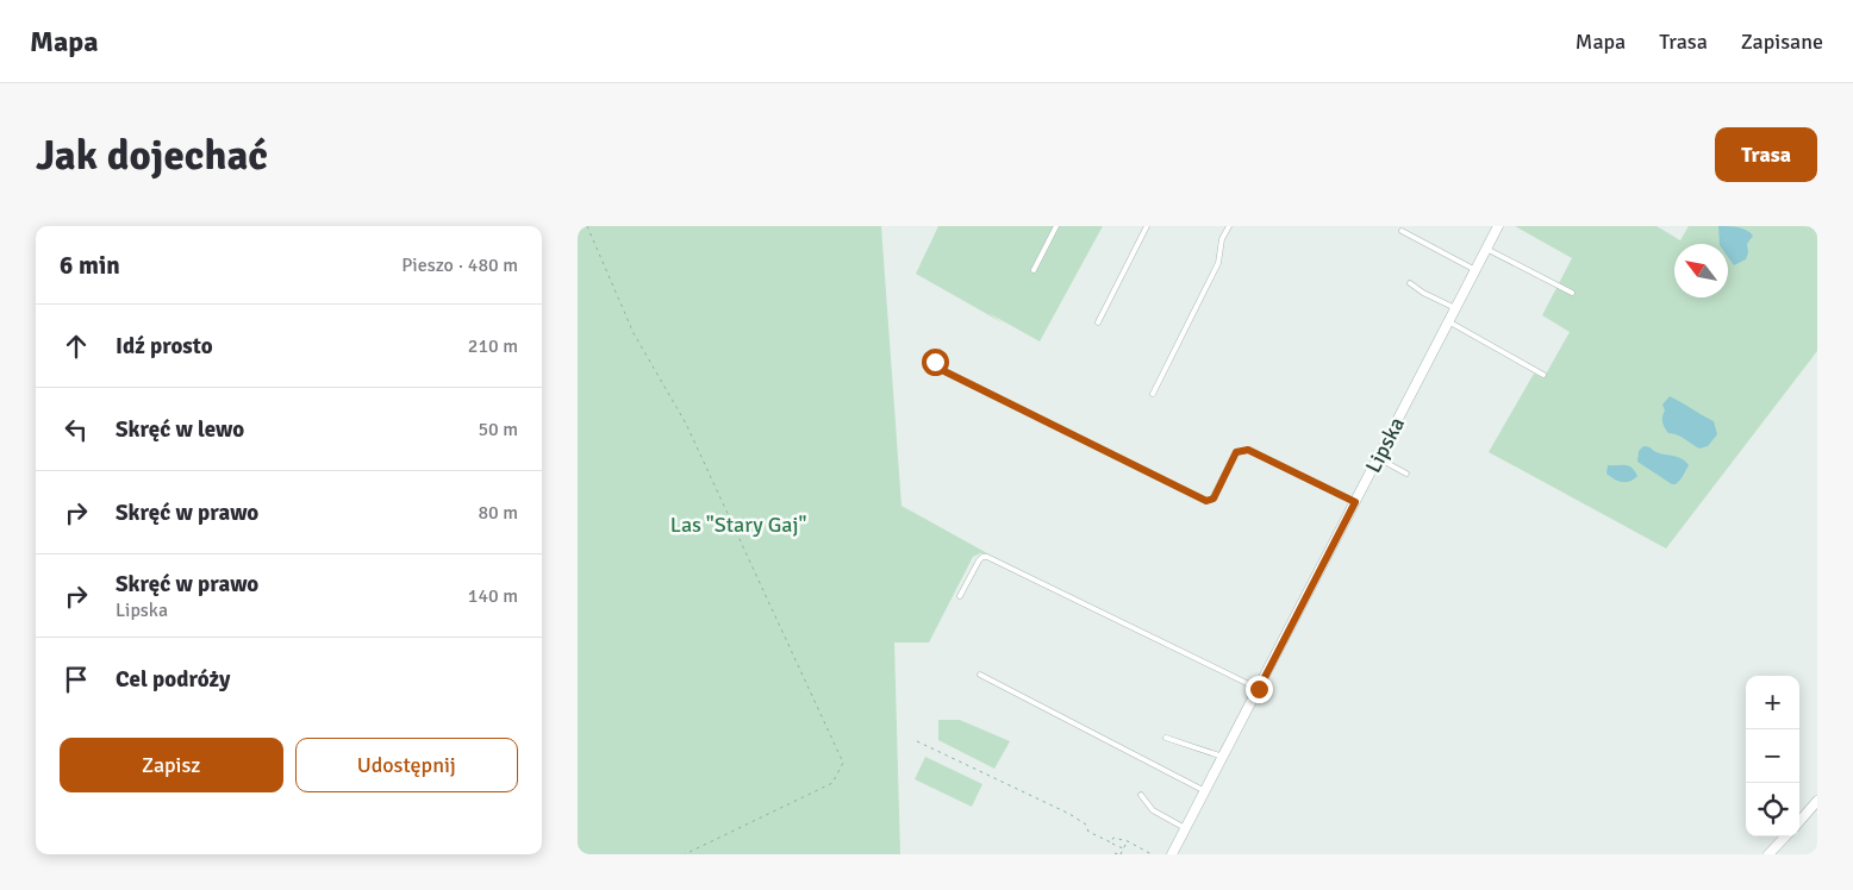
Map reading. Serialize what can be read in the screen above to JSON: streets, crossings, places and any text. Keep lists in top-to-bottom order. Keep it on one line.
{"streets":{"street":["Lipska"]},"parks":["Las \"Stary Gaj\""],"north":"top left","page":{"header":"Mapa","nav":["Mapa","Trasa","Zapisane"],"buttons":["Trasa",["Zapisz","Udostępnij"]],"title":"Jak dojechać","heading":["6 min","Pieszo · 480 m"],"list":[["Idź prosto","210 m"],["Skręć w lewo","50 m"],["Skręć w prawo","80 m"],["Skręć w prawo","Lipska","140 m"],"Cel podróży"],"map_buttons":["+","−"]}}
